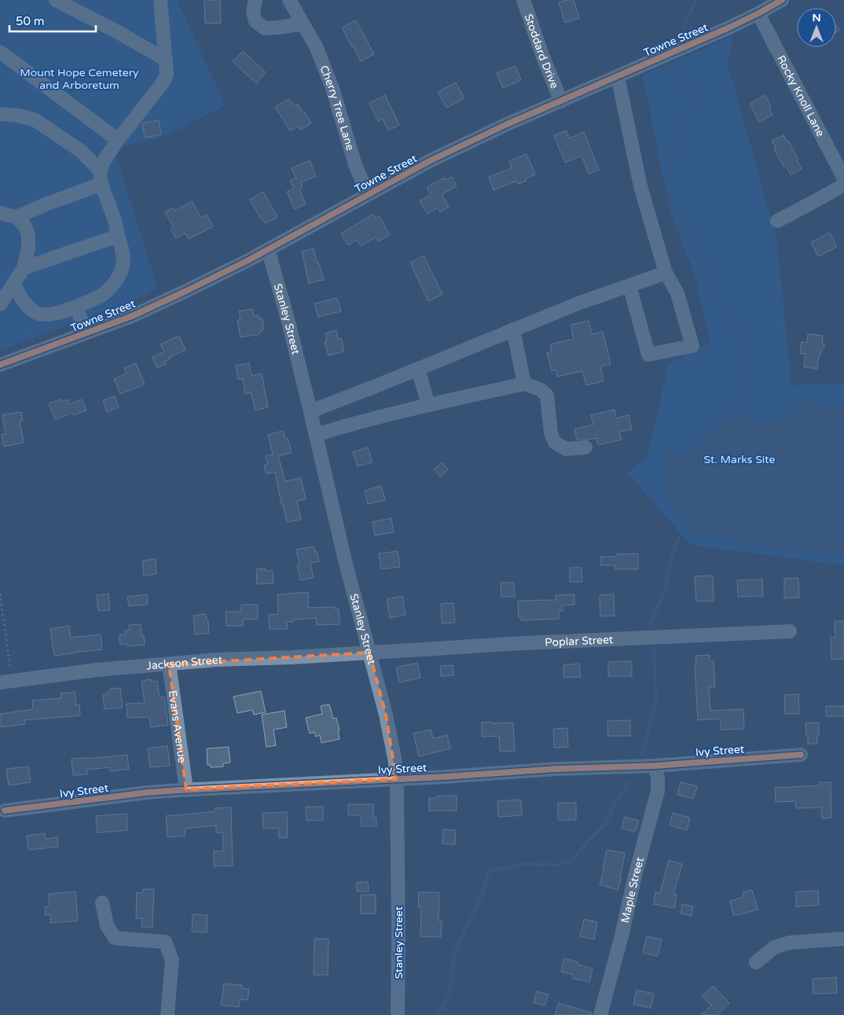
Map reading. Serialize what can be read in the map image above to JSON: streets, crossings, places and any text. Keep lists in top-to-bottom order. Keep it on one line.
{"streets":{"street":["Towne Street","Stoddard Drive","Rocky Knoll Lane","Cherry Tree Lane","Stanley Street","Poplar Street","Jackson Street","Evans Avenue","Ivy Street","Maple Street"]},"crossings":[["Towne Street","Stoddard Drive"],["Towne Street","Rocky Knoll Lane"],["Towne Street","Cherry Tree Lane"],["Towne Street","Stanley Street"],["Stanley Street","Poplar Street"],["Stanley Street","Jackson Street"],["Stanley Street","Ivy Street"],["Poplar Street","Jackson Street"],["Jackson Street","Evans Avenue"],["Evans Avenue","Ivy Street"],["Ivy Street","Maple Street"]],"parks":["Mount Hope Cemetery and Arboretum","St. Marks Site"],"scale_bar":"50 m","north":"top"}
